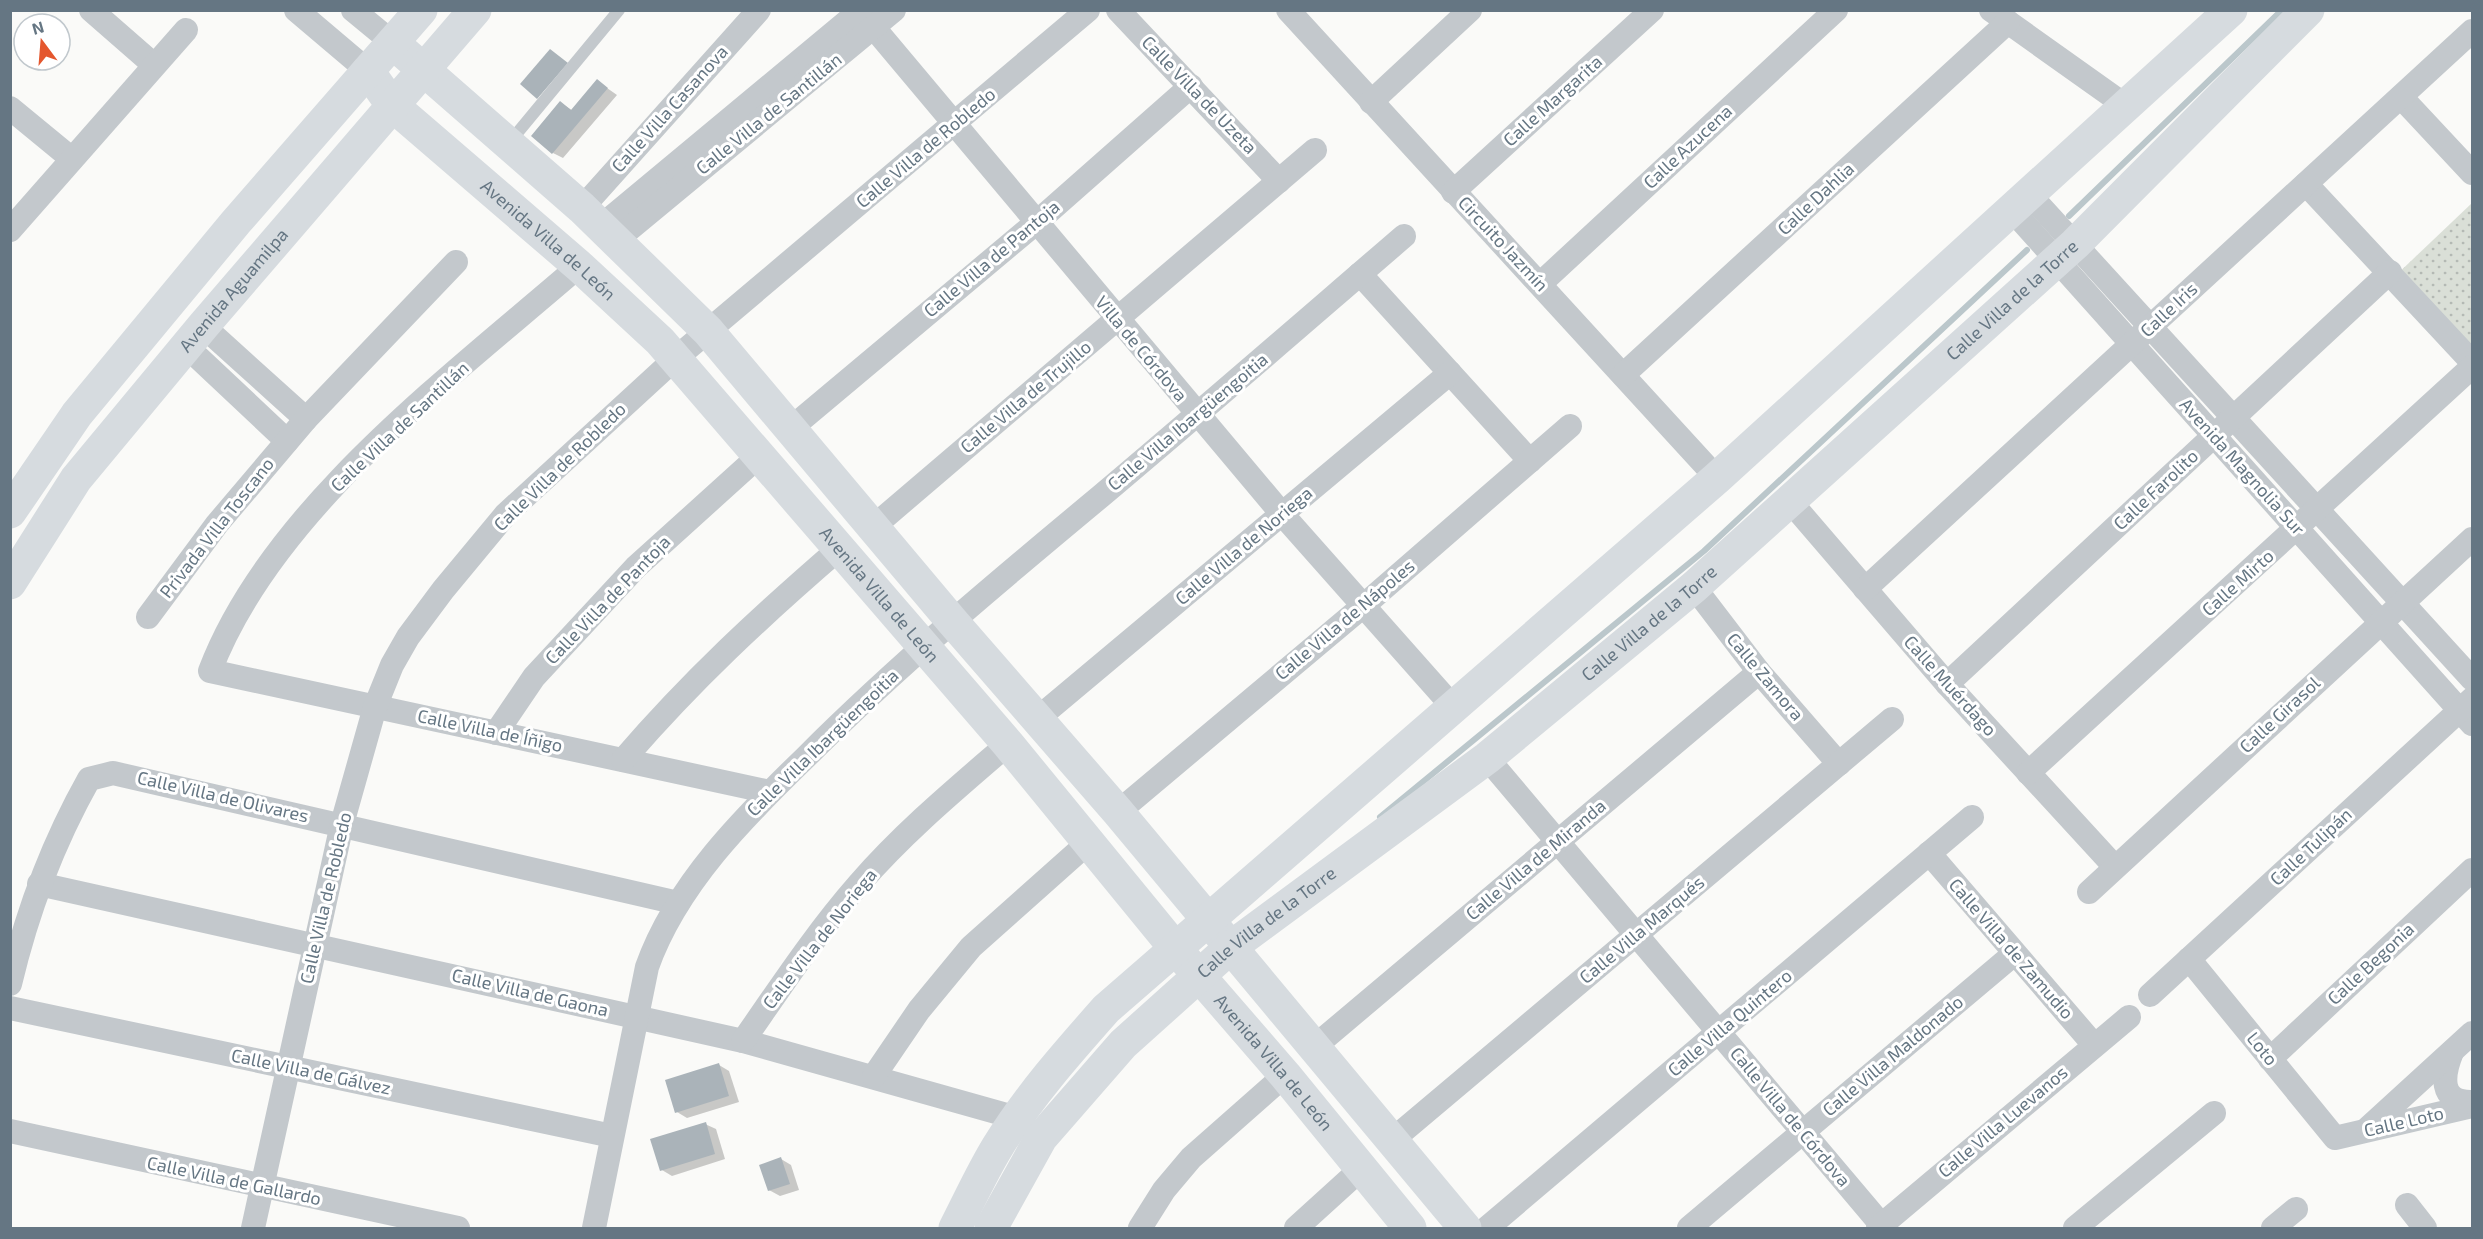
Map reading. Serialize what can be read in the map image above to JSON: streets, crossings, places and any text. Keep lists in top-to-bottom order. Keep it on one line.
{"streets":{"street":["Calle Villa de Uzeta","Calle Margarita","Calle Villa Casanova","Calle Villa de Santillán","Calle Azucena","Calle Villa de Robledo","Calle Dahlia","Avenida Villa de León","Circuito Jazmín","Calle Villa de Pantoja","Avenida Aguamilpa","Calle Villa de la Torre","Calle Iris","Villa de Córdova","Calle Villa de Trujillo","Calle Villa Ibargüengoitia","Avenida Magnolia Sur","Calle Farolito","Privada Villa Toscano","Calle Villa de Noriega","Calle Mirto","Calle Villa de Nápoles","Calle Zamora","Calle Muérdago","Calle Girasol","Calle Villa de Íñigo","Calle Villa de Olivares","Calle Tulipán","Calle Villa de Miranda","Calle Villa Marqués","Calle Villa de Zamudio","Calle Begonia","Calle Villa de Gaona","Calle Villa Quintero","Loto","Calle Villa Maldonado","Calle Villa de Gálvez","Calle Villa de Córdova","Calle Villa Luevanos","Calle Loto","Calle Villa de Gallardo"]},"crossings":[["Calle Villa de Uzeta","Calle Villa de Pantoja"],["Calle Villa de Uzeta","Calle Villa de Trujillo"],["Calle Margarita","Circuito Jazmín"],["Calle Villa Casanova","Calle Villa de Santillán"],["Calle Villa Casanova","Avenida Villa de León"],["Calle Villa de Santillán","Avenida Villa de León"],["Calle Villa de Santillán","Villa de Córdova"],["Calle Villa de Santillán","Calle Villa de Íñigo"],["Calle Azucena","Circuito Jazmín"],["Calle Villa de Robledo","Avenida Villa de León"],["Calle Villa de Robledo","Villa de Córdova"],["Calle Villa de Robledo","Calle Villa de Íñigo"],["Calle Villa de Robledo","Calle Villa de Olivares"],["Calle Villa de Robledo","Calle Villa de Gaona"],["Calle Villa de Robledo","Calle Villa de Gálvez"],["Calle Villa de Robledo","Calle Villa de Gallardo"],["Calle Dahlia","Circuito Jazmín"],["Avenida Villa de León","Calle Villa de Pantoja"],["Avenida Villa de León","Avenida Aguamilpa"],["Avenida Villa de León","Calle Villa de la Torre"],["Avenida Villa de León","Calle Villa de Trujillo"],["Avenida Villa de León","Calle Villa Ibargüengoitia"],["Avenida Villa de León","Calle Villa de Noriega"],["Avenida Villa de León","Calle Villa de Nápoles"],["Avenida Villa de León","Calle Villa de Miranda"],["Avenida Villa de León","Calle Villa Marqués"],["Circuito Jazmín","Calle Villa de la Torre"],["Calle Villa de Pantoja","Villa de Córdova"],["Calle Villa de Pantoja","Calle Villa de Íñigo"],["Avenida Aguamilpa","Privada Villa Toscano"],["Calle Villa de la Torre","Villa de Córdova"],["Calle Villa de la Torre","Avenida Magnolia Sur"],["Calle Villa de la Torre","Calle Zamora"],["Calle Villa de la Torre","Calle Muérdago"],["Calle Villa de la Torre","Calle Villa de Gaona"],["Calle Villa de la Torre","Calle Villa de Córdova"],["Calle Iris","Avenida Magnolia Sur"],["Calle Iris","Calle Muérdago"],["Villa de Córdova","Calle Villa de Trujillo"],["Villa de Córdova","Calle Villa Ibargüengoitia"],["Villa de Córdova","Calle Villa de Noriega"],["Villa de Córdova","Calle Villa de Nápoles"],["Calle Villa Ibargüengoitia","Calle Villa de Íñigo"],["Calle Villa Ibargüengoitia","Calle Villa de Olivares"],["Calle Villa Ibargüengoitia","Calle Villa de Gaona"],["Calle Villa Ibargüengoitia","Calle Villa de Gálvez"],["Avenida Magnolia Sur","Calle Farolito"],["Avenida Magnolia Sur","Calle Mirto"],["Avenida Magnolia Sur","Calle Girasol"],["Avenida Magnolia Sur","Calle Tulipán"],["Calle Farolito","Calle Muérdago"],["Calle Villa de Noriega","Calle Villa de Gaona"],["Calle Mirto","Calle Muérdago"],["Calle Zamora","Calle Villa de Miranda"],["Calle Zamora","Calle Villa Marqués"],["Calle Muérdago","Calle Girasol"],["Calle Villa de Olivares","Calle Villa de Gaona"],["Calle Tulipán","Loto"],["Calle Villa de Miranda","Calle Villa de Córdova"],["Calle Villa Marqués","Calle Villa de Córdova"],["Calle Villa de Zamudio","Calle Villa Quintero"],["Calle Villa de Zamudio","Calle Villa Maldonado"],["Calle Villa de Zamudio","Calle Villa Luevanos"],["Calle Begonia","Loto"],["Calle Villa Quintero","Calle Villa de Córdova"],["Loto","Calle Loto"],["Calle Villa Maldonado","Calle Villa de Córdova"],["Calle Villa de Córdova","Calle Villa Luevanos"]],"north":"top"}
